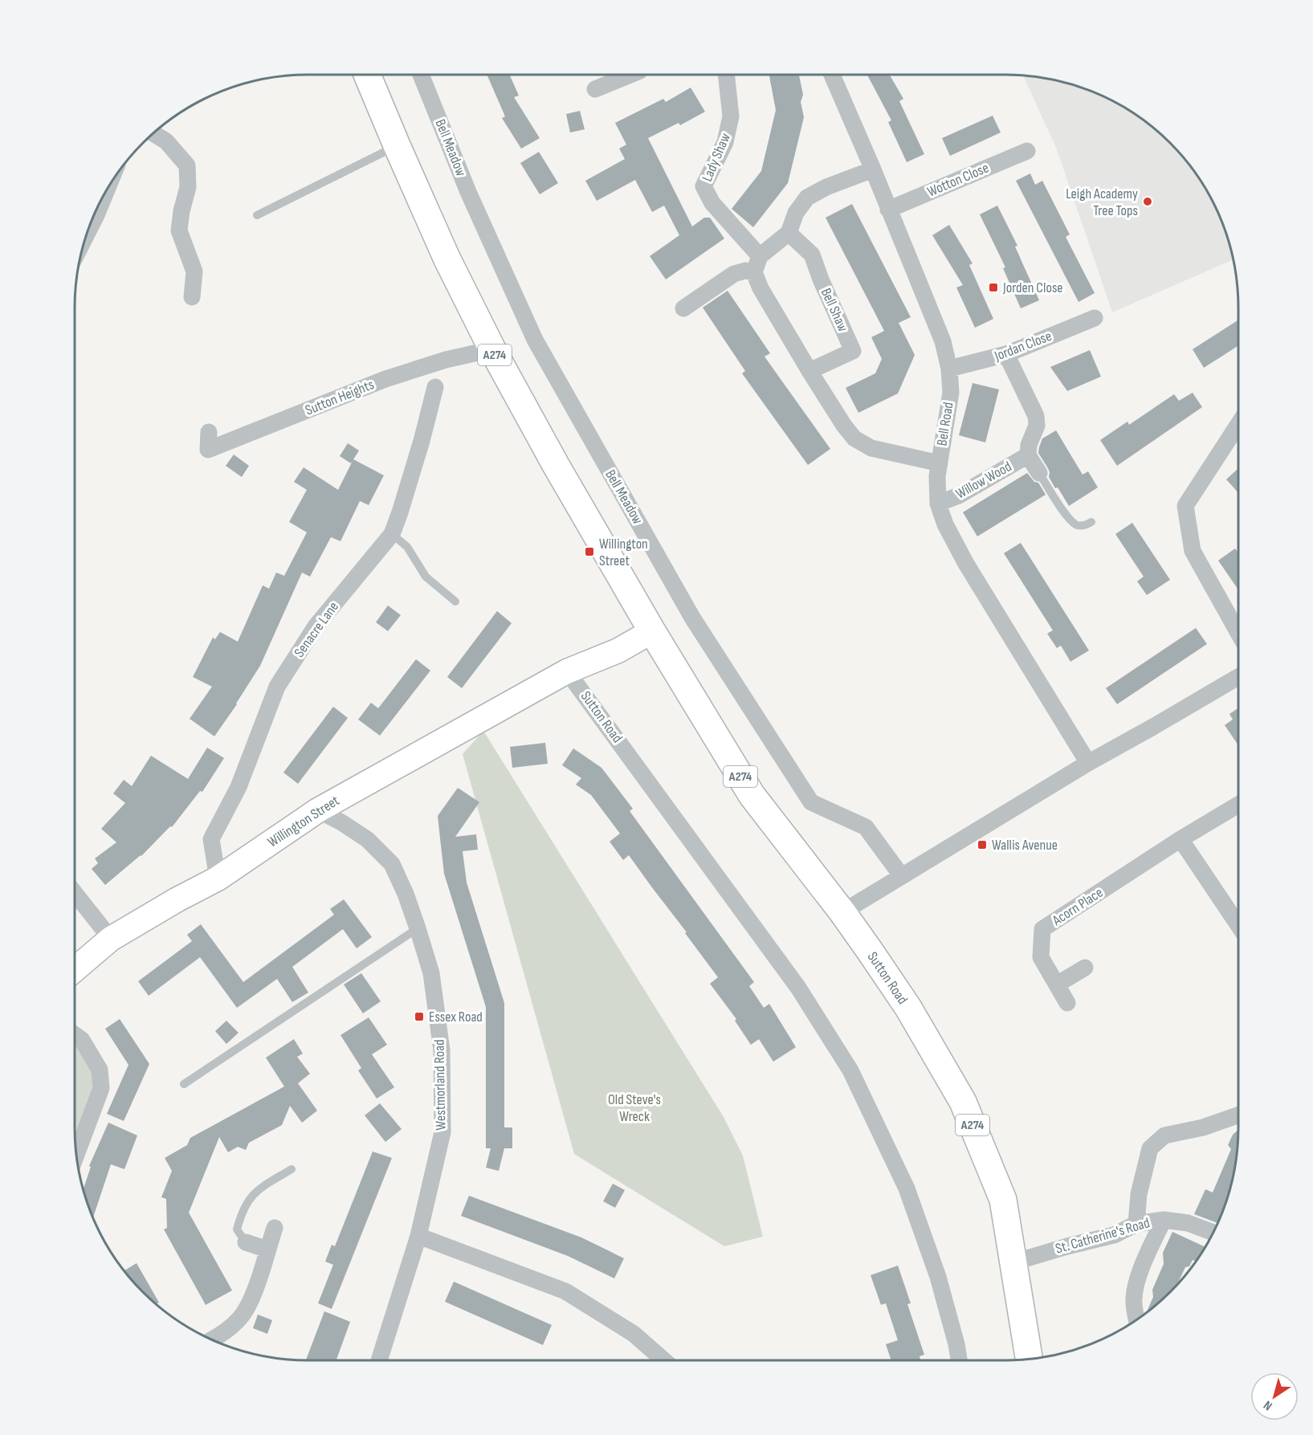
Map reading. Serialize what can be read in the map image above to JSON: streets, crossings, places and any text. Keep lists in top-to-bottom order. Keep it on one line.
{"streets":{"main road":["A274","Sutton Road"],"street":["Bell Meadow","Lady Shaw","Wotton Close","Bell Shaw","Jordan Close","Sutton Heights","Bell Road","Willow Wood","Senacre Lane","Willington Street","Acorn Place","Westmorland Road","St. Catherine's Road"]},"crossings":[["Wotton Close","Bell Road"],["Jordan Close","Bell Road"],["Jordan Close","Willow Wood"],["A274","Sutton Heights"],["A274","Sutton Road"],["A274","Willington Street"],["Bell Road","Willow Wood"],["Senacre Lane","Willington Street"],["Sutton Road","Willington Street"],["Sutton Road","St. Catherine's Road"],["Willington Street","Westmorland Road"]],"parks":["Old Steve's Wreck"],"places":{"other":["Leigh Academy Tree Tops"],"transit":["Jorden Close","Willington Street","Wallis Avenue","Essex Road"]},"north":"bottom left"}
